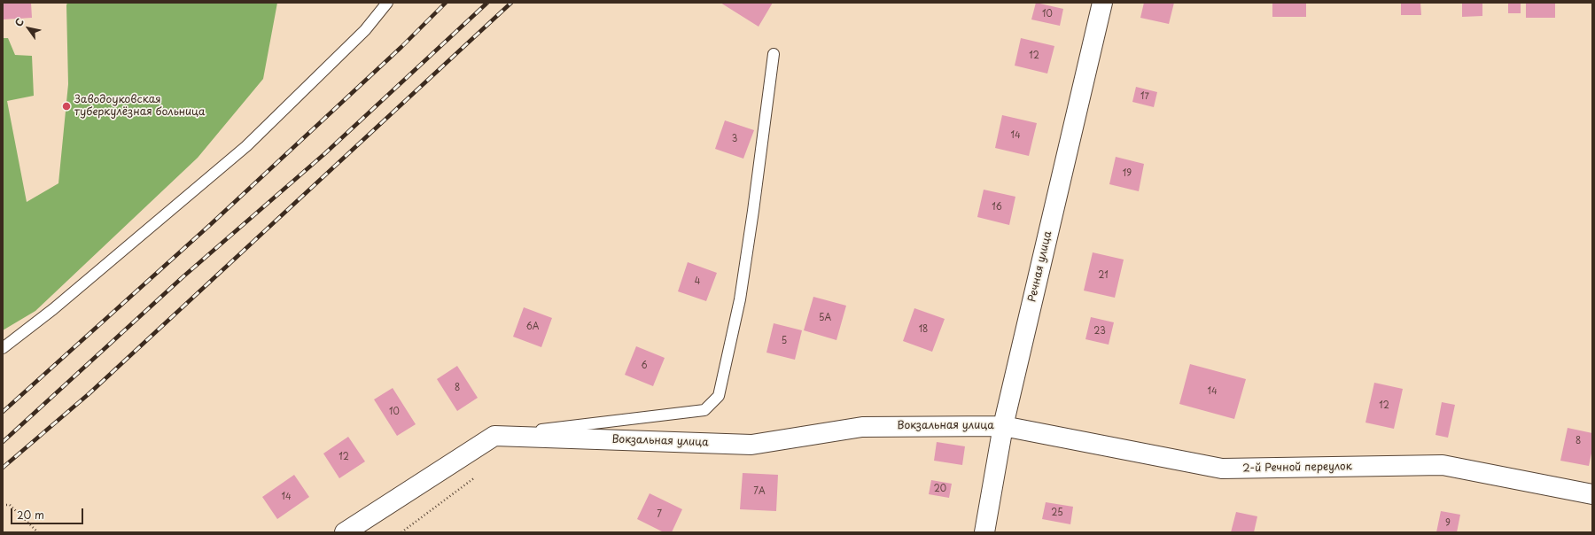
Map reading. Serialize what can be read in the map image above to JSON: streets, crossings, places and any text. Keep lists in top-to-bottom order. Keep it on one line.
{"streets":{"street":["Речная улица","Вокзальная улица","2-й Речной переулок"]},"crossings":[["Речная улица","Вокзальная улица"],["Речная улица","2-й Речной переулок"],["Вокзальная улица","2-й Речной переулок"]],"places":["Заводоуковская туберкулёзная больница"],"house_numbers":["10","12","17","14","3","19","16","21","4","5А","6А","18","23","5","6","8","14","12","10","8","12","20","7А","14","25","7","9"],"scale_bar":"20 m","north":"top left"}
